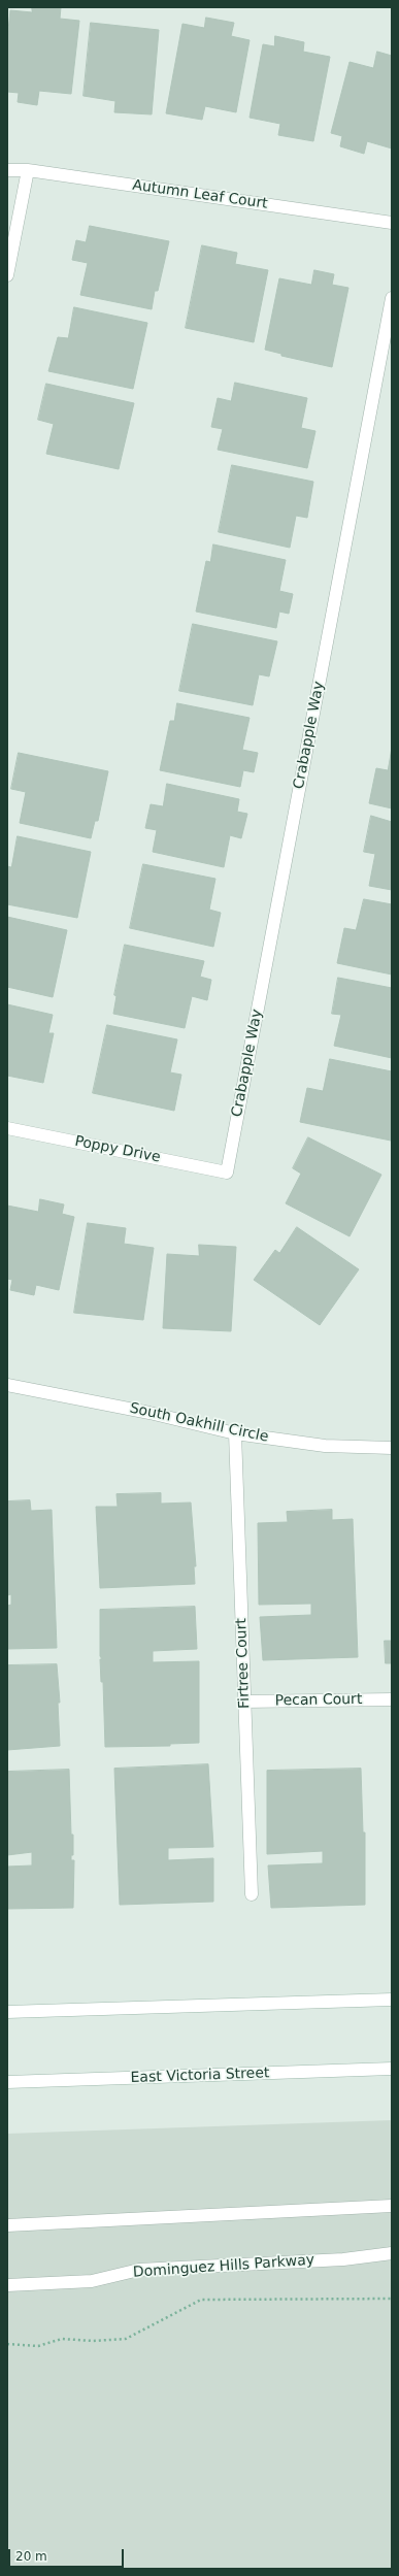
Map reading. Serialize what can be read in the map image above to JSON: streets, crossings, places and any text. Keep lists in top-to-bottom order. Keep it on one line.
{"streets":{"street":["Autumn Leaf Court","Crabapple Way","Poppy Drive","South Oakhill Circle","Firtree Court","Pecan Court","East Victoria Street","Dominguez Hills Parkway"]},"crossings":[["Crabapple Way","Poppy Drive"],["South Oakhill Circle","Firtree Court"],["Firtree Court","Pecan Court"]],"scale_bar":"20 m"}
